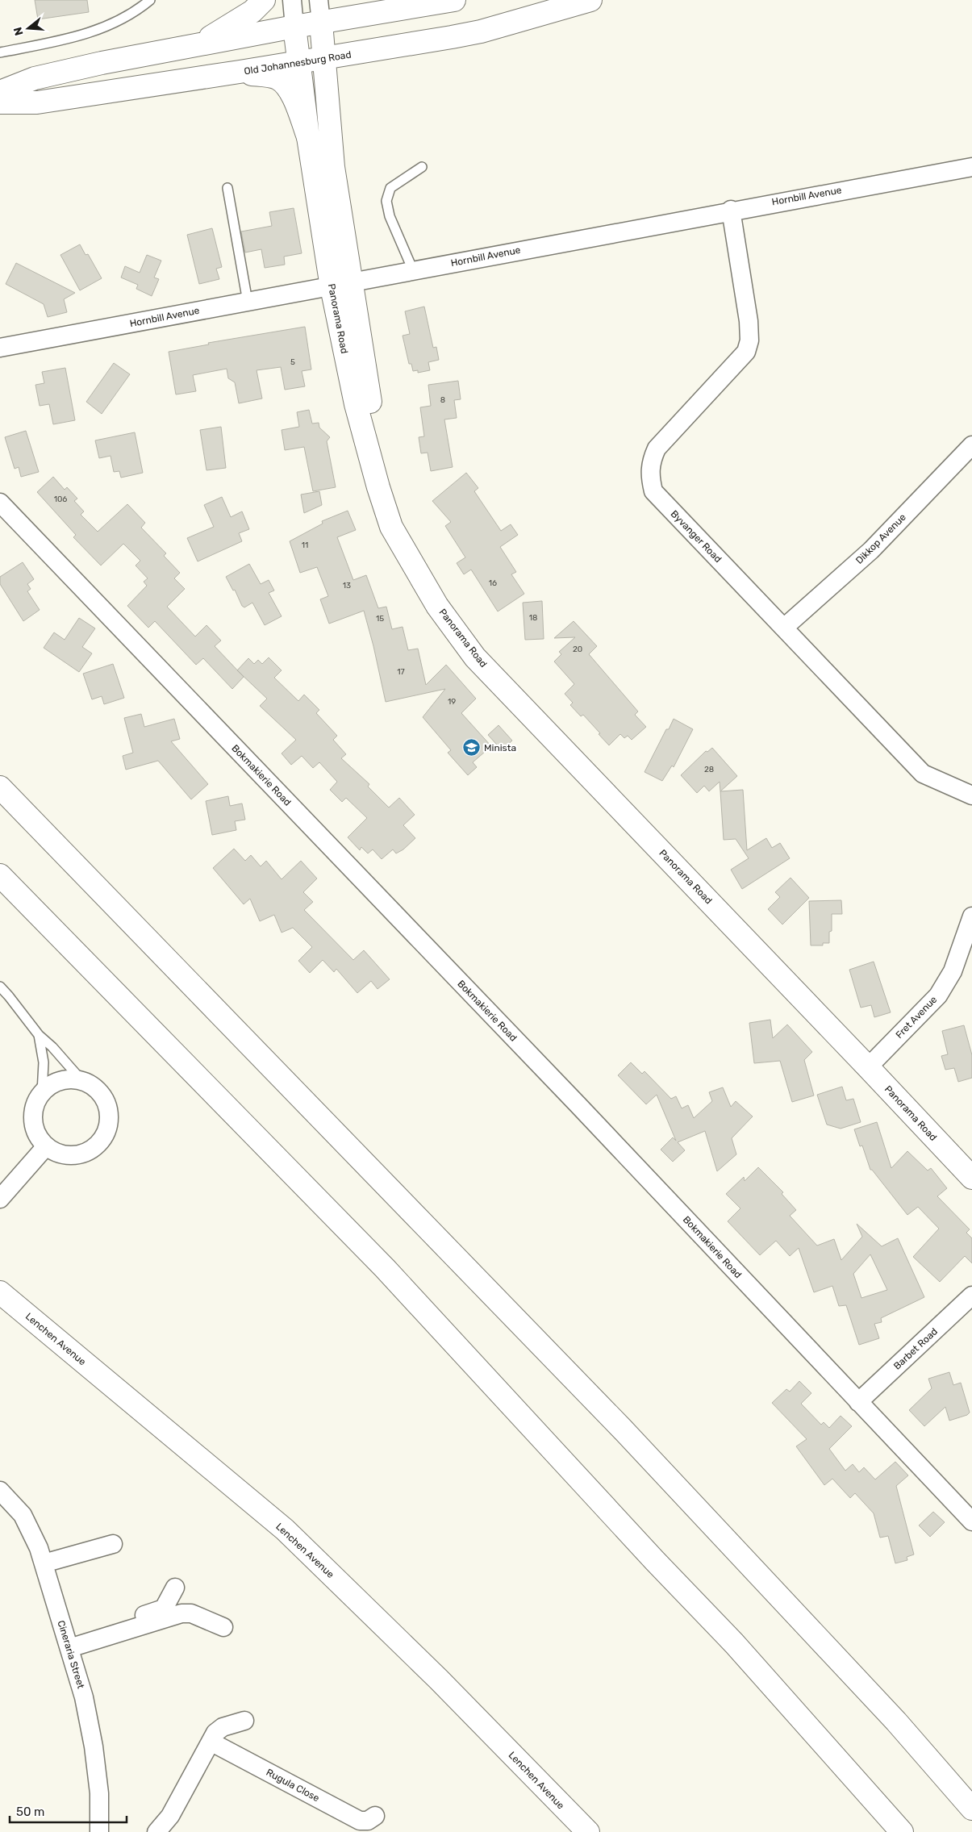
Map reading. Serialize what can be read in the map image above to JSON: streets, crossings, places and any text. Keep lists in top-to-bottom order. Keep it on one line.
{"streets":{"main road":["Old Johannesburg Road","Panorama Road","Lenchen Avenue"],"street":["Hornbill Avenue","Byvanger Road","Dikkop Avenue","Bokmakierie Road","Fret Avenue","Barbet Road","Cineraria Street","Rugula Close"]},"crossings":[["Old Johannesburg Road","Panorama Road"],["Hornbill Avenue","Panorama Road"],["Hornbill Avenue","Byvanger Road"],["Panorama Road","Fret Avenue"],["Byvanger Road","Dikkop Avenue"],["Bokmakierie Road","Barbet Road"]],"places":{"school or university":["Minista"]},"house_numbers":["5","8","106","11","16","13","18","15","20","17","19","28"],"scale_bar":"50 m","north":"left"}
